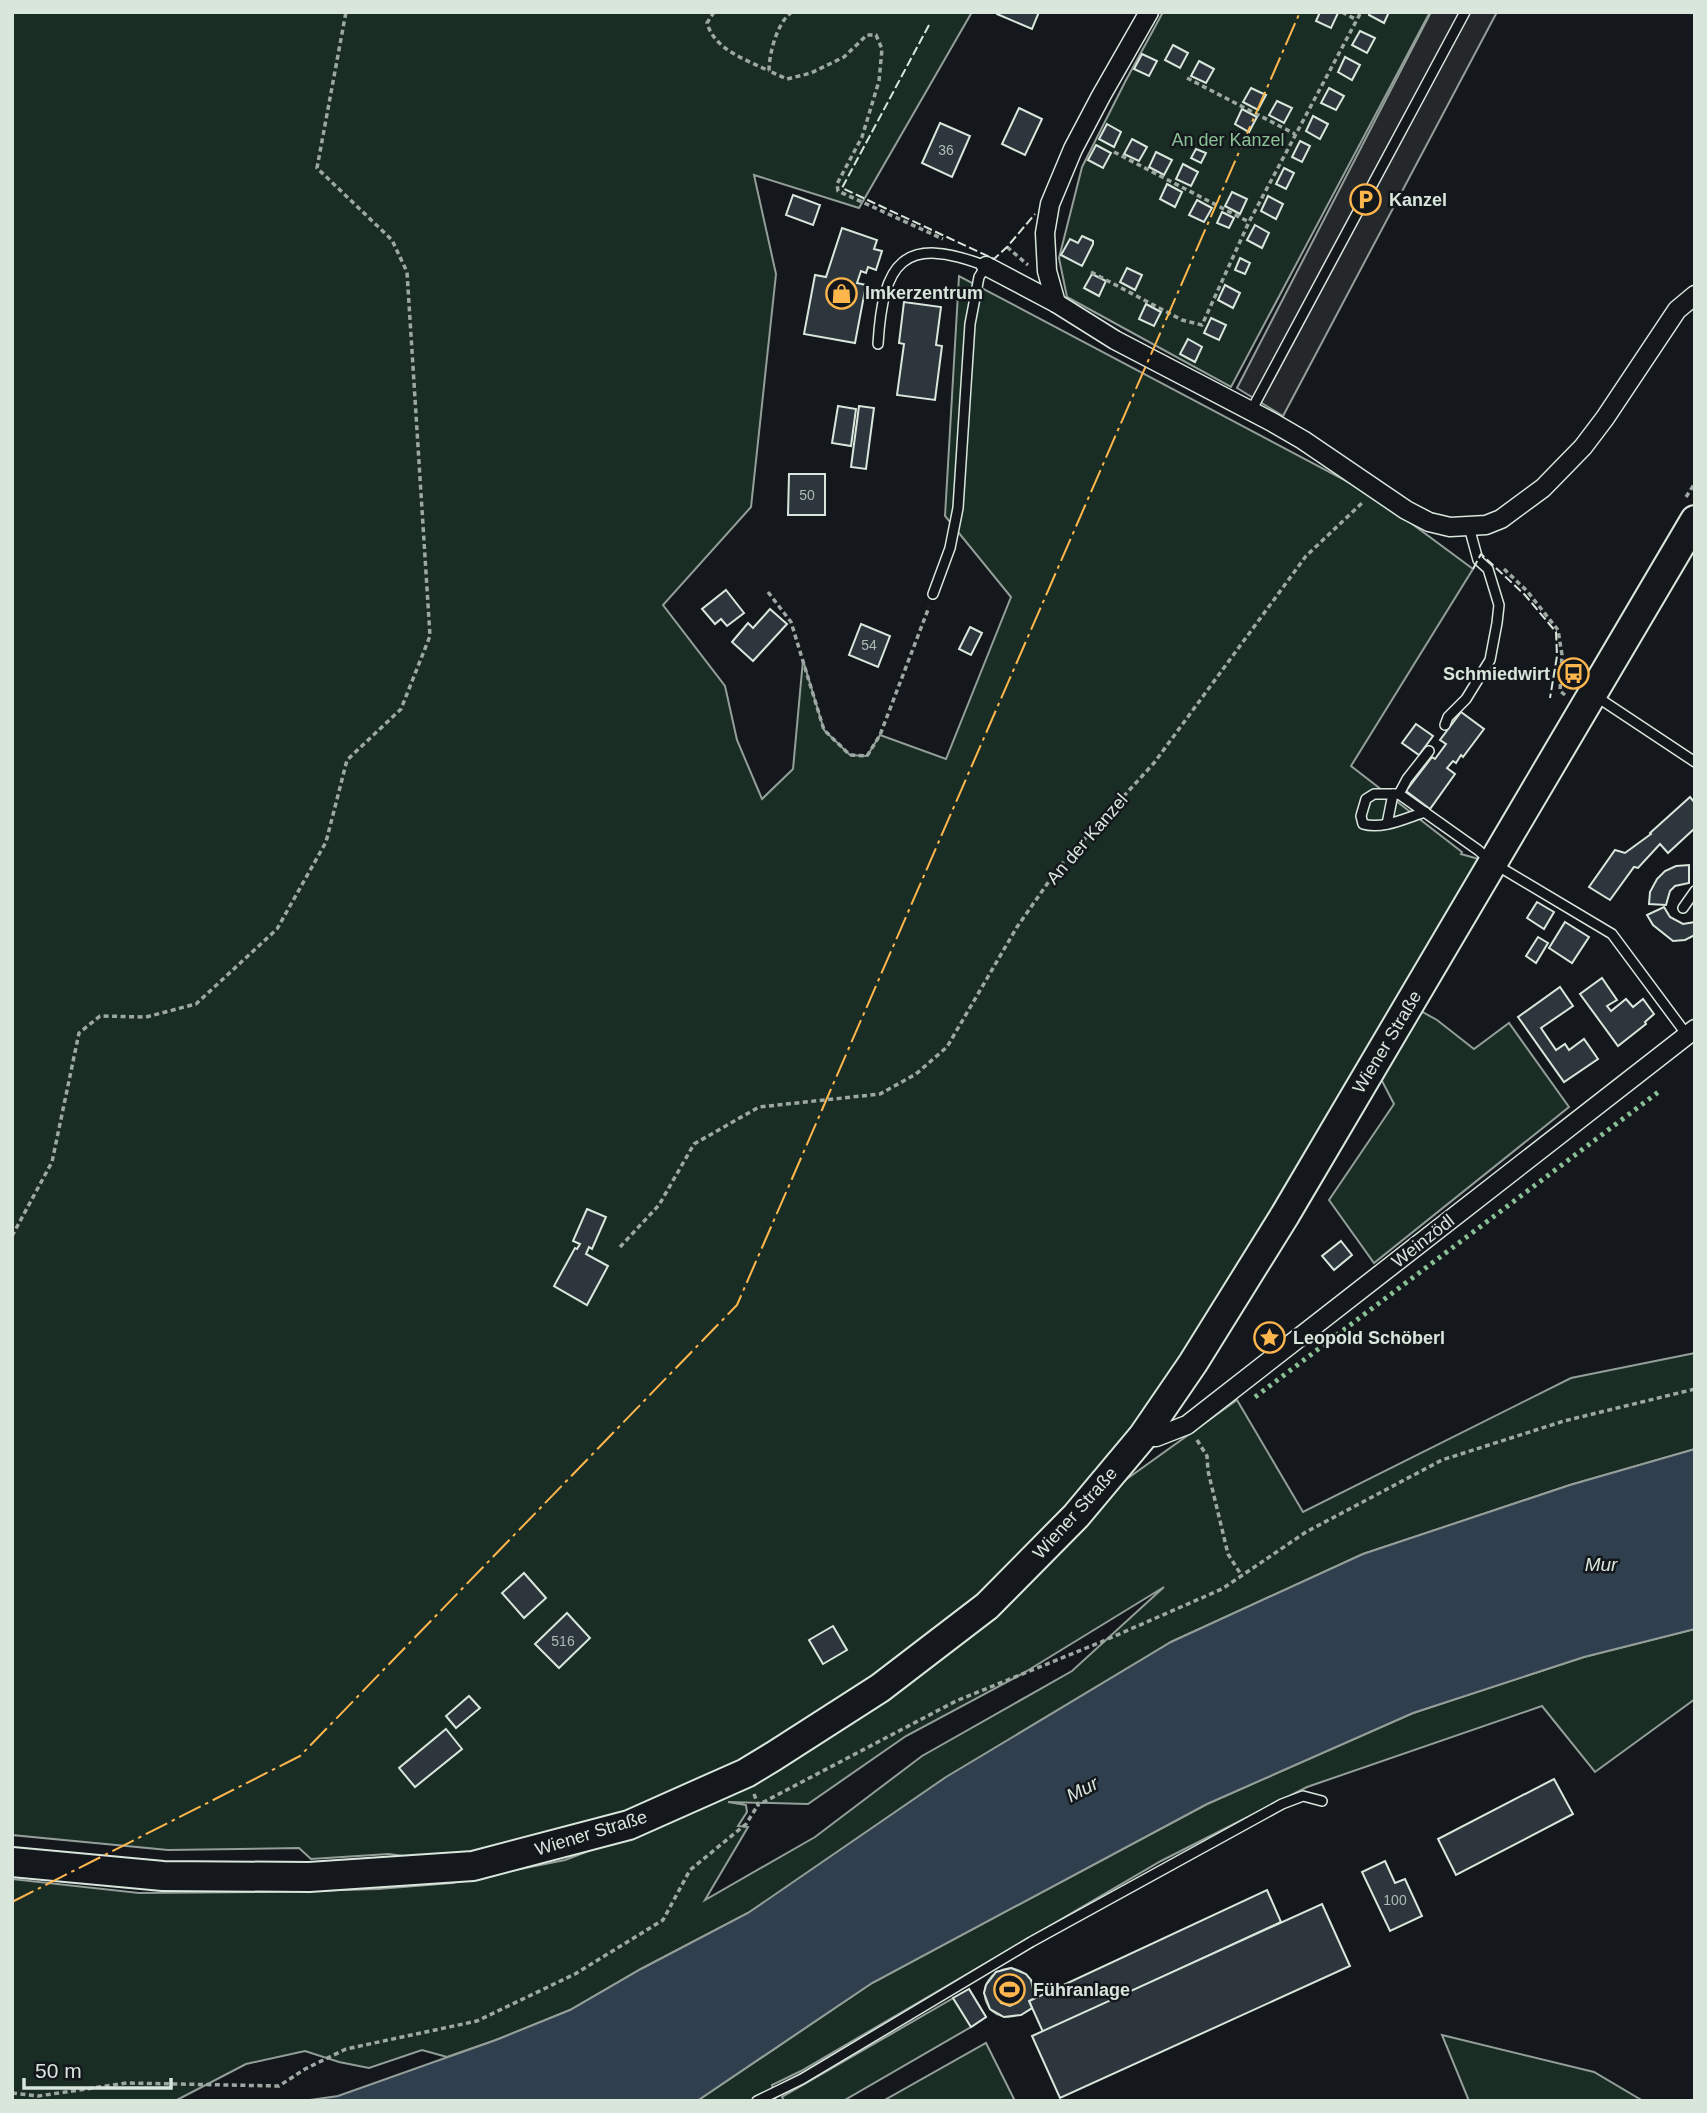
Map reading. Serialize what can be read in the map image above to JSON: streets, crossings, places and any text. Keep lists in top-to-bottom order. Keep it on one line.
{"streets":{"main road":["Wiener Straße"],"street":["Weinzödl"],"path":["An der Kanzel"]},"crossings":[["Wiener Straße","Weinzödl"]],"water":["Mur"],"parks":["An der Kanzel"],"places":{"parking":["Kanzel"],"shop":["Imkerzentrum"],"bus stop":["Schmiedwirt"],"place":["Leopold Schöberl"],"sports":["Führanlage"]},"house_numbers":["36","50","54","516","100"],"scale_bar":"50 m"}
